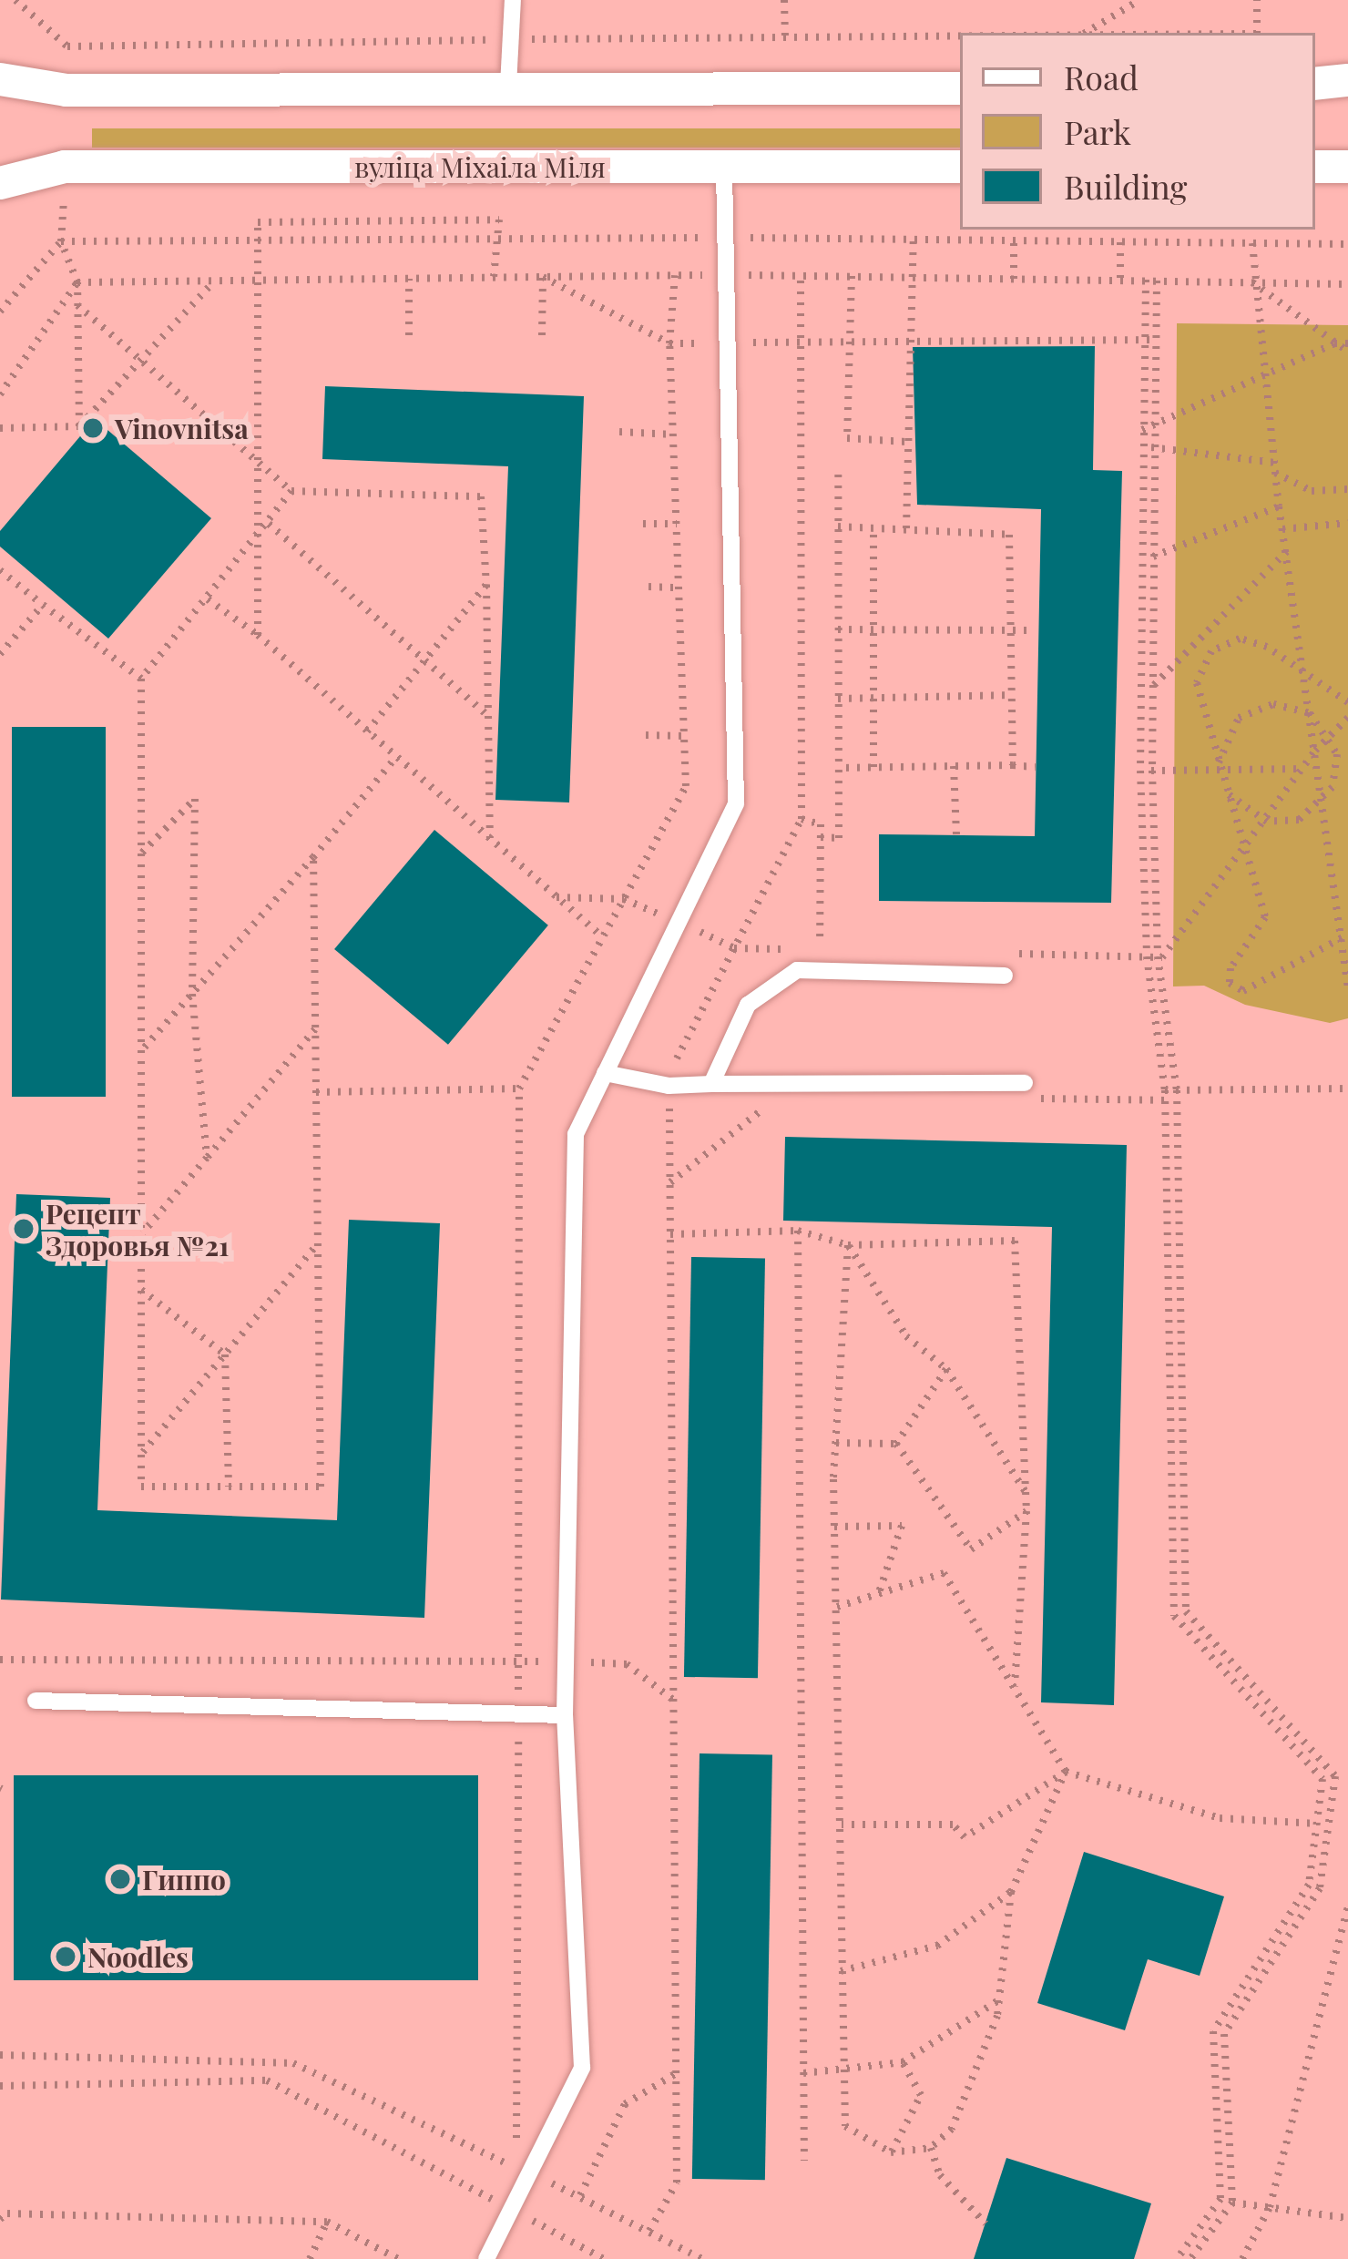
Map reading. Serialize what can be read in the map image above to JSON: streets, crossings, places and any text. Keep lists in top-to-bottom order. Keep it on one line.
{"streets":{"street":["вуліца Міхаіла Міля"]},"places":["Vinovnitsa","Рецепт Здоровья №21","Гиппо","Noodles"],"legend":["Road","Park","Building"]}
